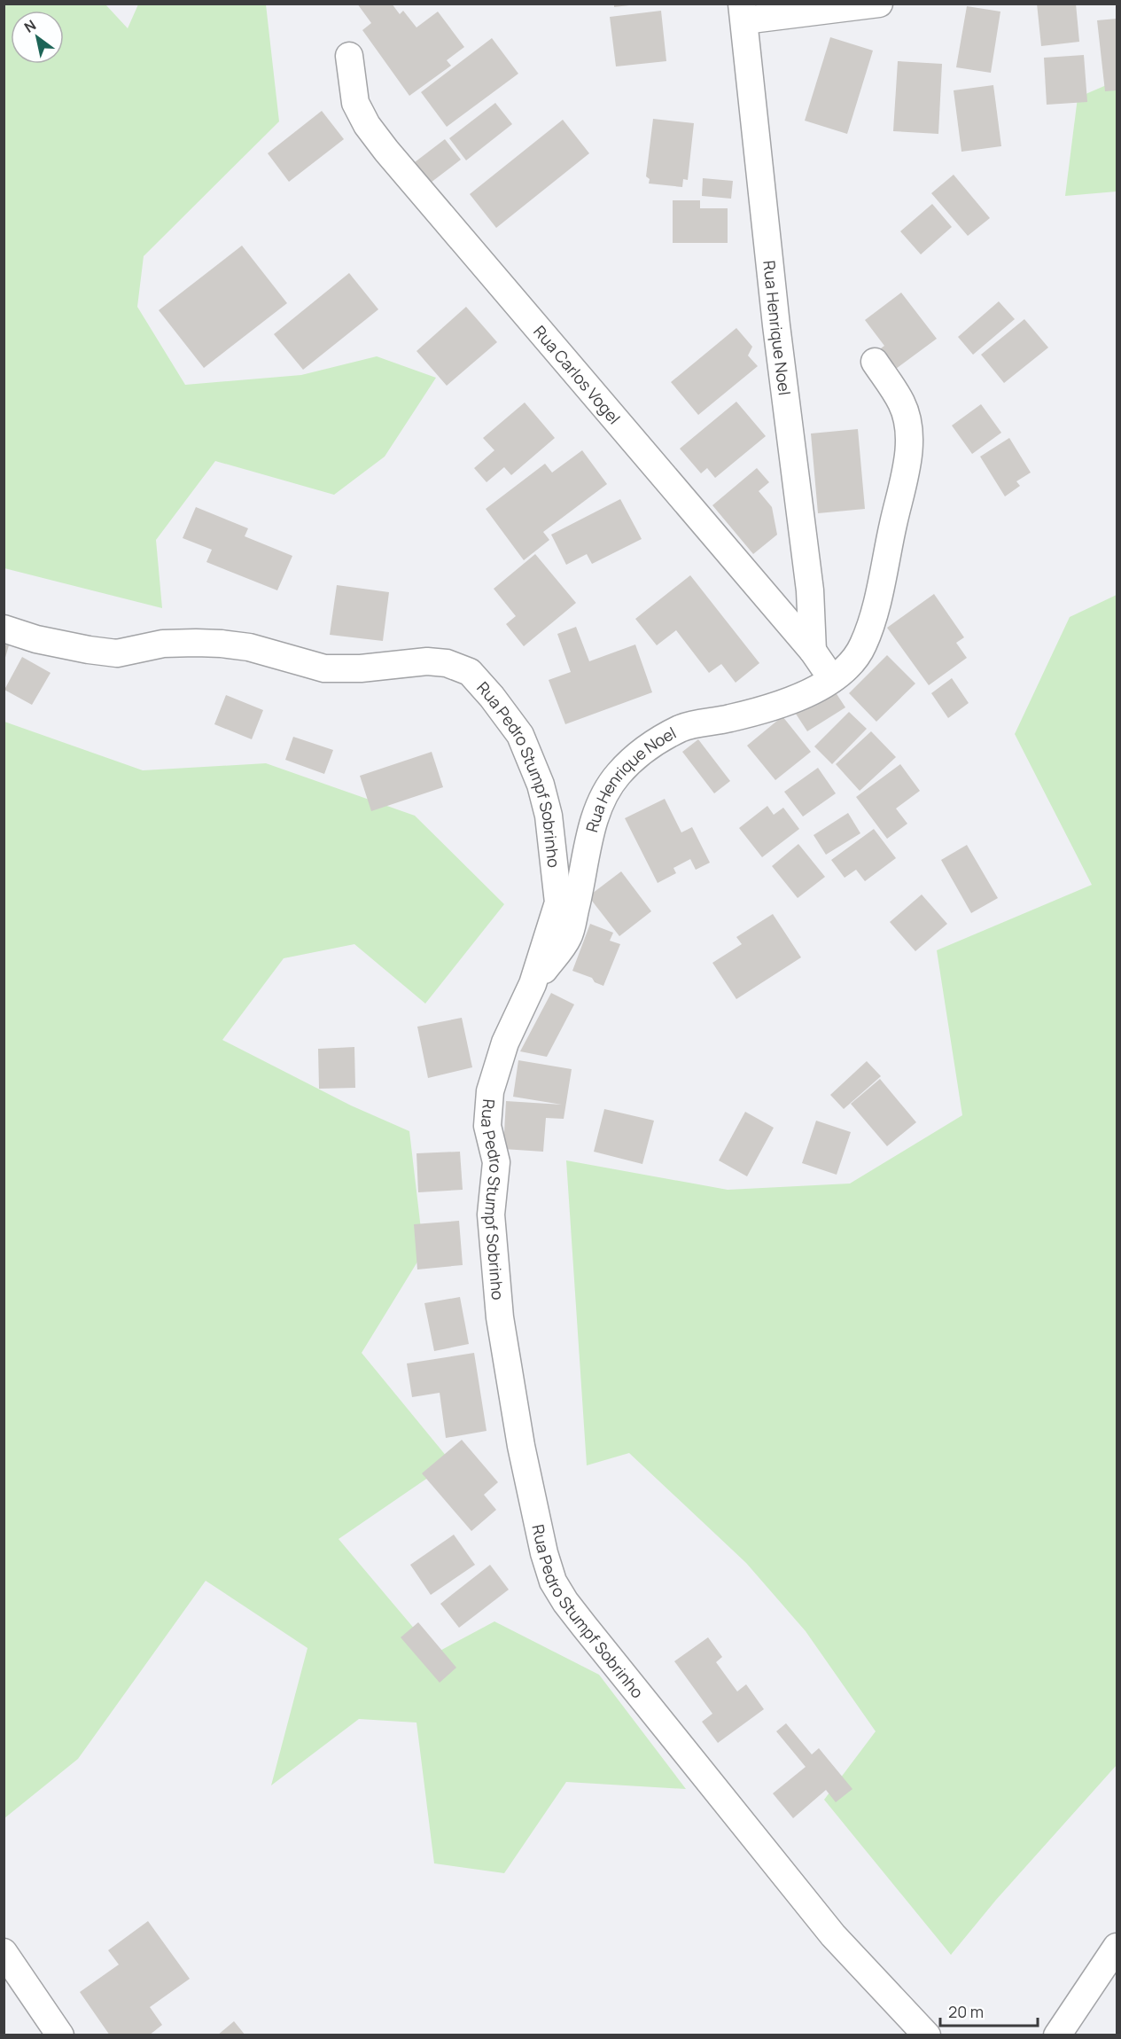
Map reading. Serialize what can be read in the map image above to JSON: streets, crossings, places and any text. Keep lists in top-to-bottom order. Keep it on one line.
{"streets":{"street":["Rua Henrique Noel","Rua Carlos Vogel","Rua Pedro Stumpf Sobrinho"]},"crossings":[["Rua Henrique Noel","Rua Carlos Vogel"],["Rua Henrique Noel","Rua Pedro Stumpf Sobrinho"]],"scale_bar":"20 m","north":"top left"}
